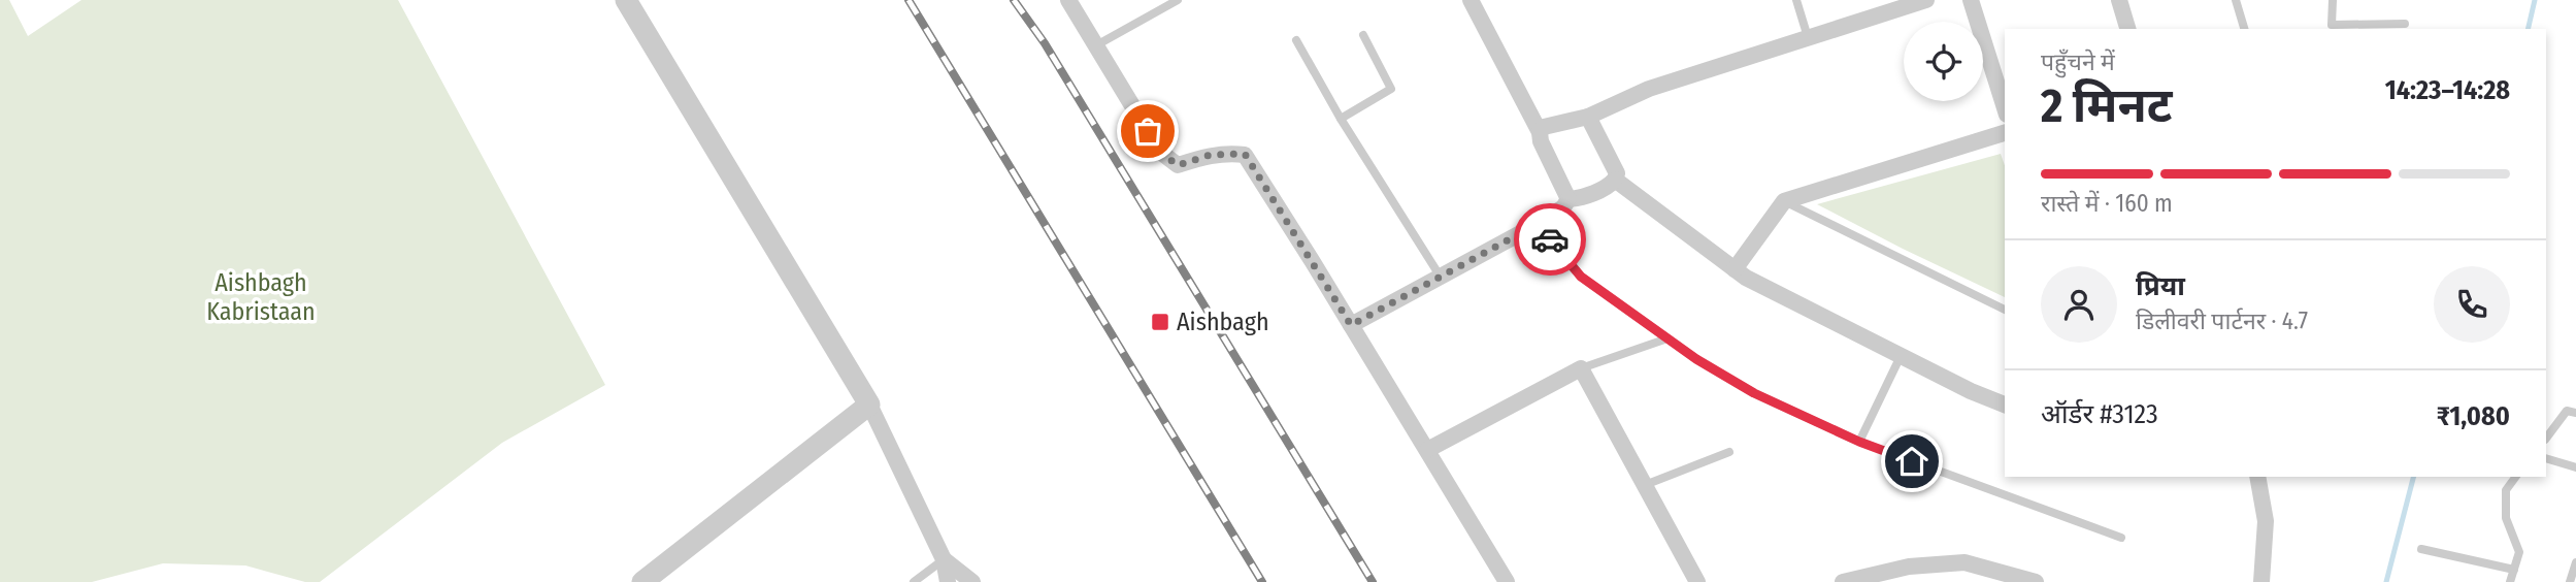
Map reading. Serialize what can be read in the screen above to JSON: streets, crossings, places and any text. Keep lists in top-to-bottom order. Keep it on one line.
{"parks":["Aishbagh Kabristaan"],"places":{"transit":["Aishbagh"]},"page":{"heading":["2 मिनट","पहुँचने में","14:23–14:28"],"panel":["प्रिया","डिलीवरी पार्टनर · 4.7","ऑर्डर #3123","₹1,080"],"bar":"रास्ते में · 160 m"}}
